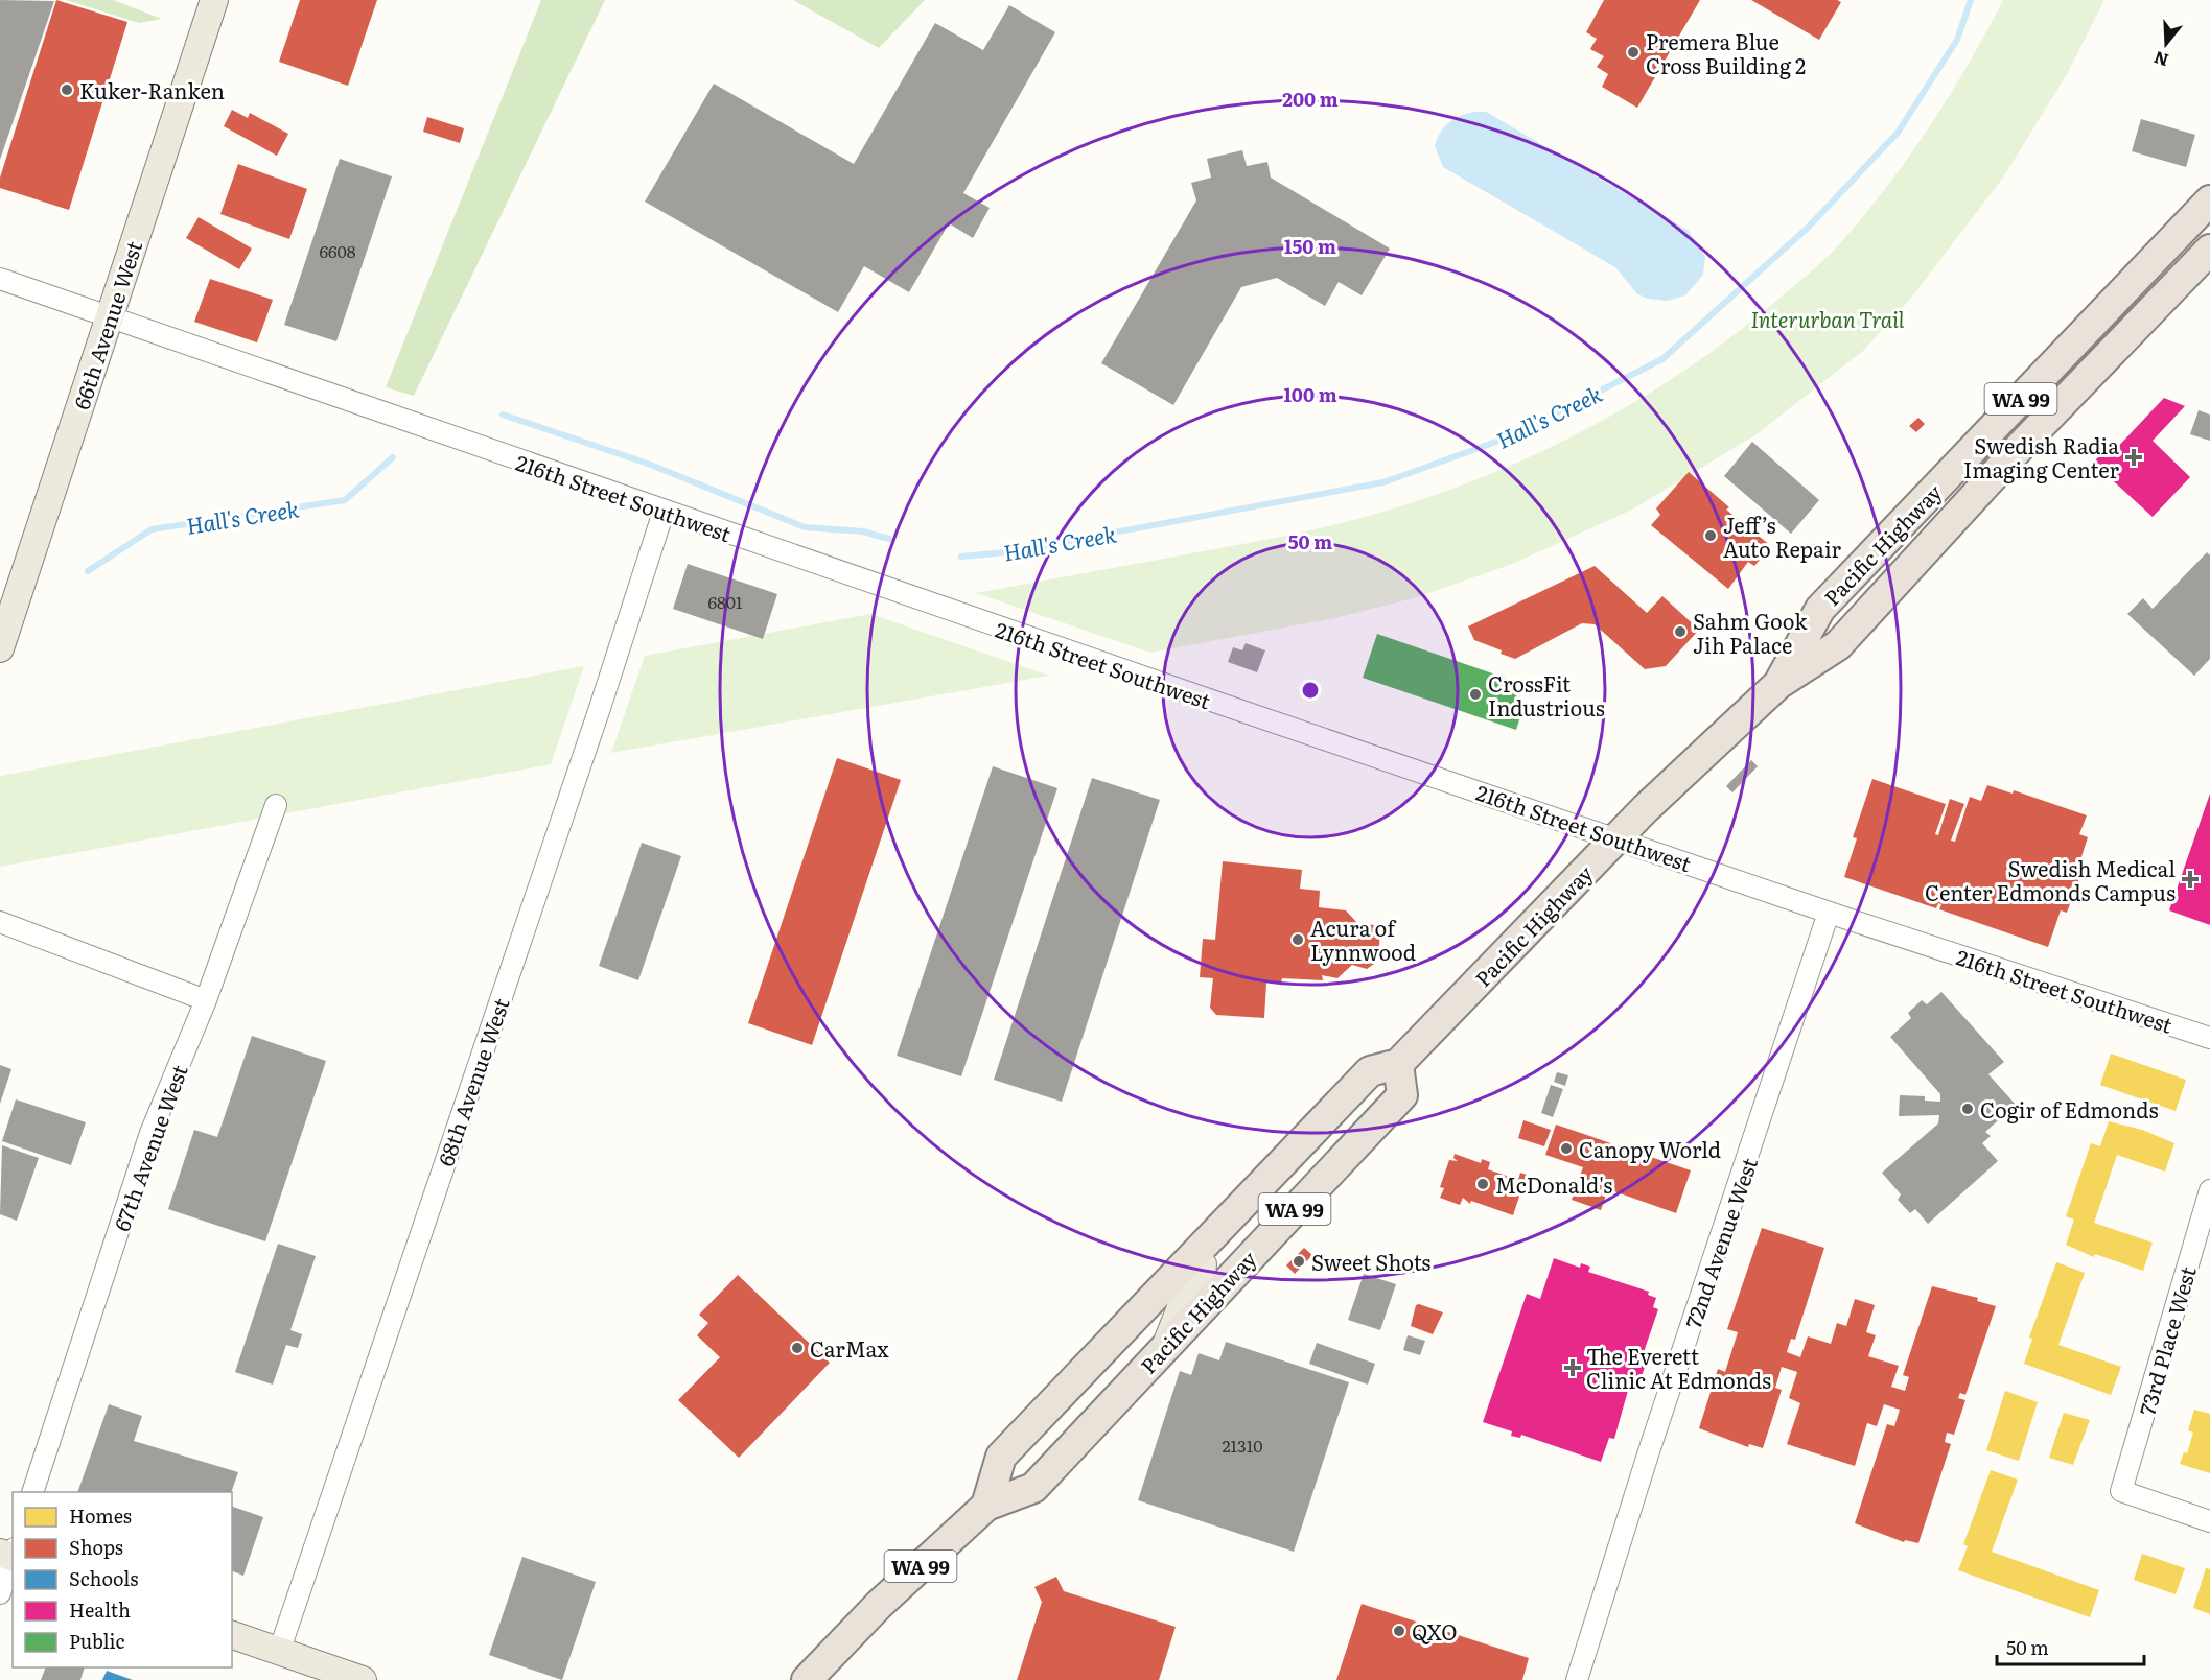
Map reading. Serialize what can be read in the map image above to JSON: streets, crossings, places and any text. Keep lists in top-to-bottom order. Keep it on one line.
{"streets":{"highway":["WA 99","Pacific Highway"],"main road":["66th Avenue West"],"street":["216th Street Southwest","68th Avenue West","67th Avenue West","72nd Avenue West","73rd Place West"]},"crossings":[["66th Avenue West","216th Street Southwest"],["216th Street Southwest","Pacific Highway"],["216th Street Southwest","68th Avenue West"],["216th Street Southwest","72nd Avenue West"]],"water":["Hall's Creek"],"parks":["Interurban Trail"],"places":{"other":["Premera Blue Cross Building 2","Kuker-Ranken","Jeff’s Auto Repair","Sahm Gook Jih Palace","CrossFit Industrious","Acura of Lynnwood","Cogir of Edmonds","Canopy World","McDonald's","Sweet Shots","CarMax","QXO"],"health":["Swedish Radia Imaging Center","Swedish Medical Center Edmonds Campus","The Everett Clinic At Edmonds"]},"house_numbers":["6608","6801","21310"],"legend":["Homes","Shops","Schools","Health","Public"],"scale_bar":"50 m","north":"bottom","rings":["200 m","150 m","100 m","50 m"]}
